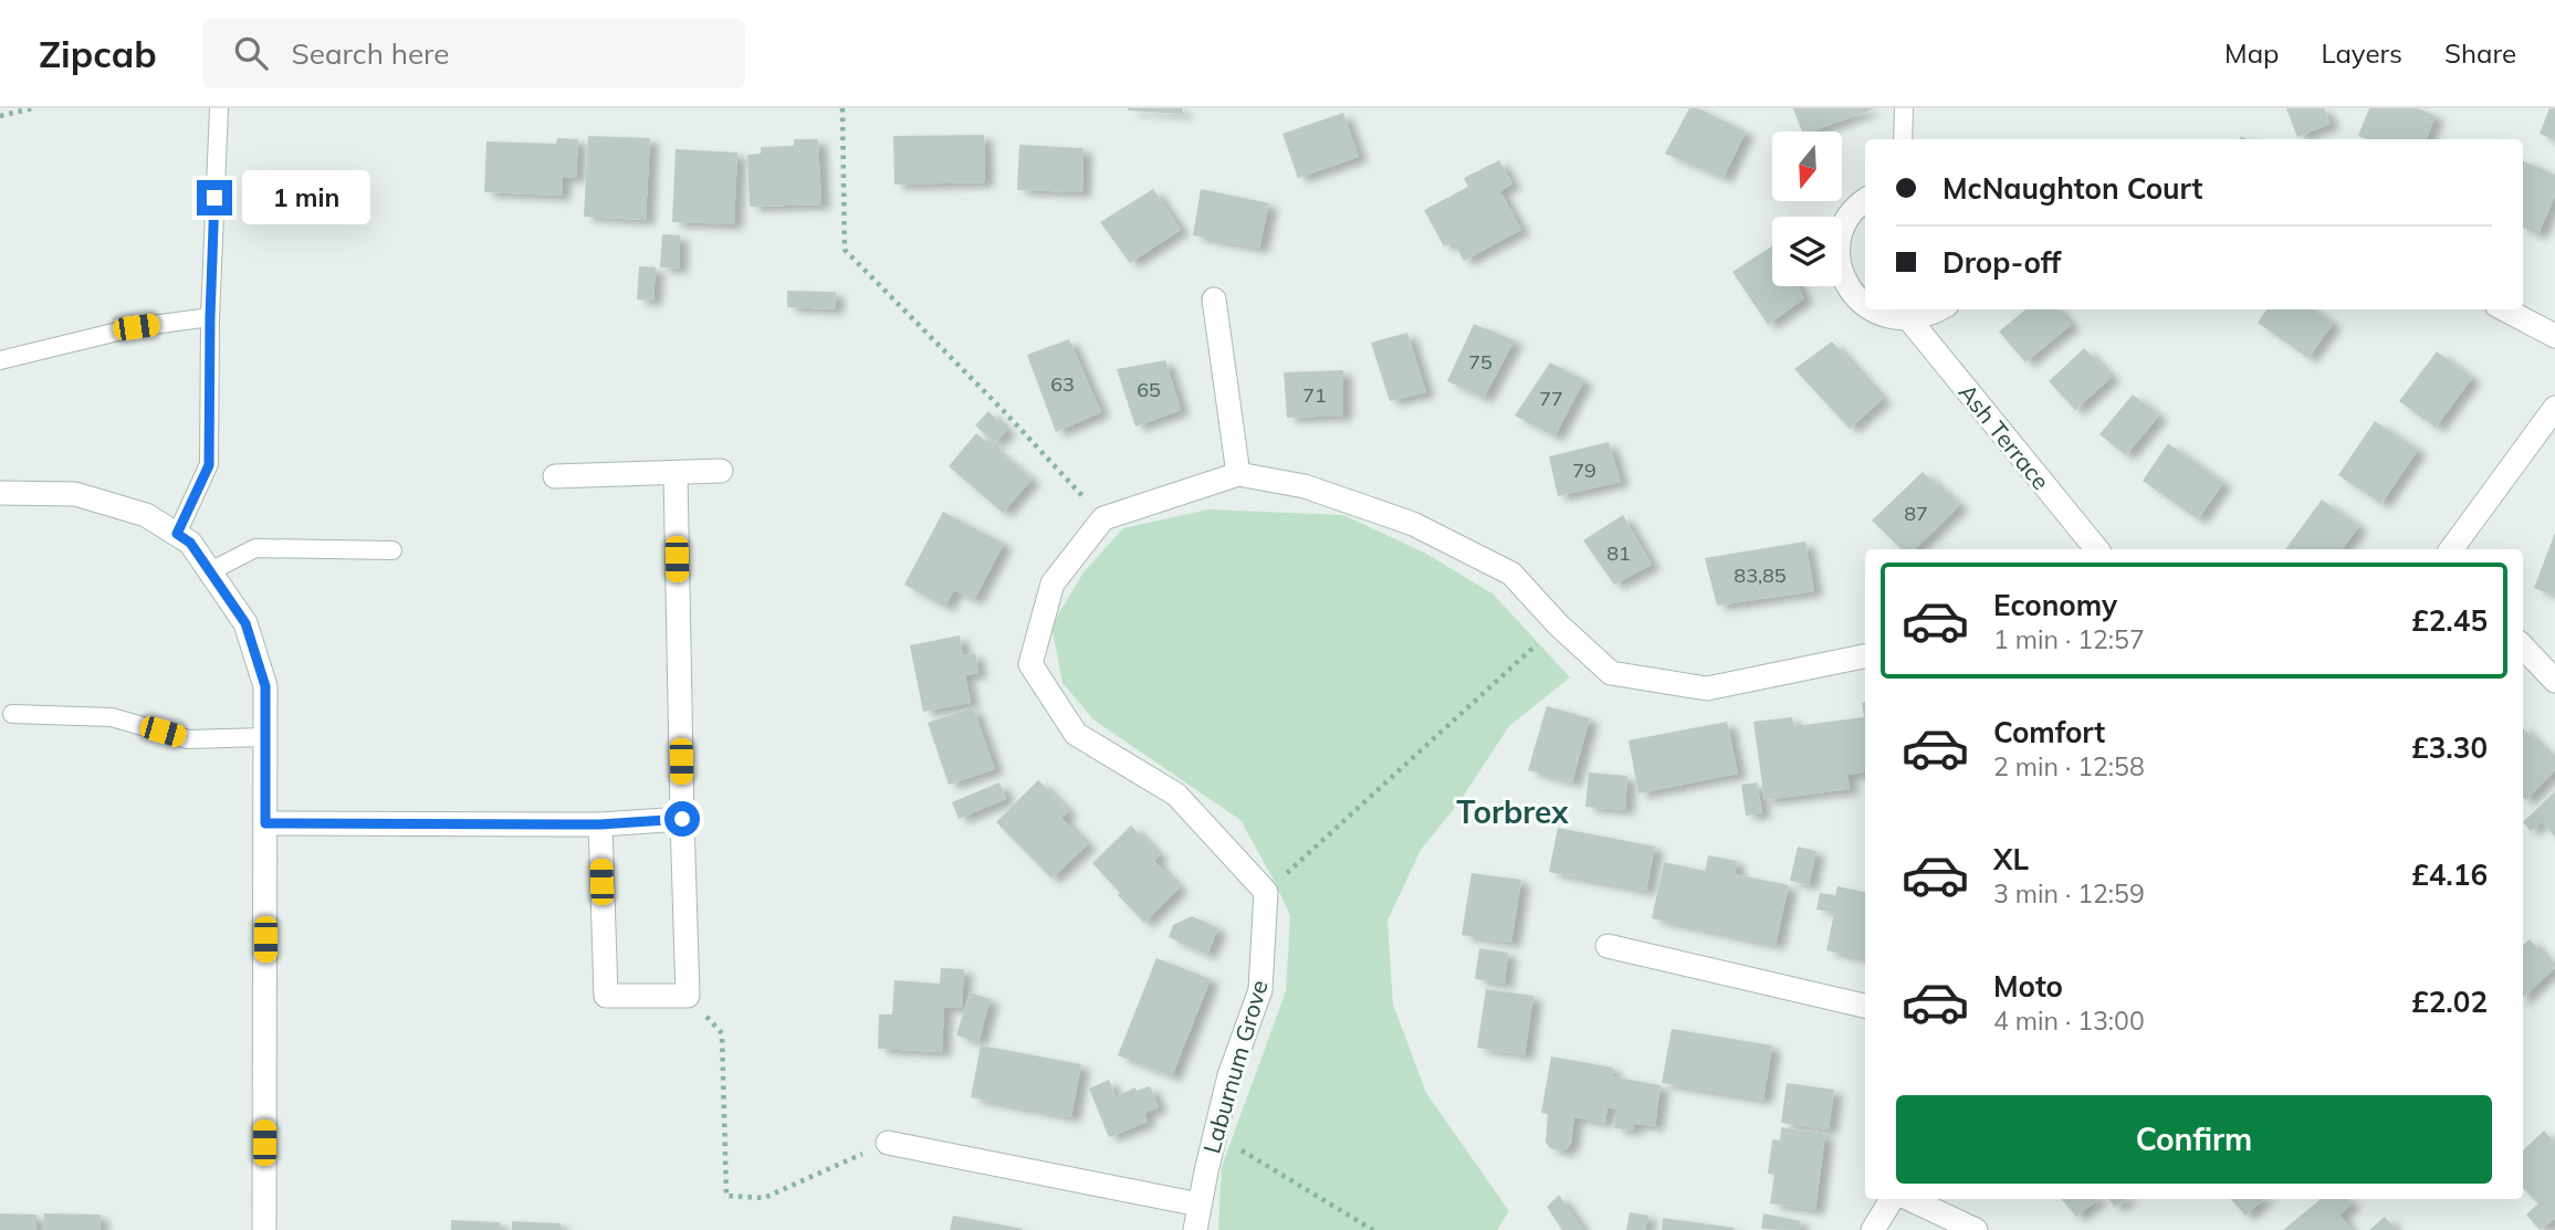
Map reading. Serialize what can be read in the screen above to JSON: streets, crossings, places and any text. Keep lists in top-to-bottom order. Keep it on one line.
{"streets":{"street":["Ash Terrace","Laburnum Grove"]},"districts":["Torbrex"],"house_numbers":["75","63","65","71","77","79","87","81","83,85"],"north":"bottom","page":{"header":"Zipcab","search":"Search here","nav":["Map","Layers","Share"],"banner":["McNaughton Court","Drop-off"],"bubble":"1 min","list":[{"name":"Economy","note":"1 min · 12:57","value":"£2.45"},{"name":"Comfort","note":"2 min · 12:58","value":"£3.30"},{"name":"XL","note":"3 min · 12:59","value":"£4.16"},{"name":"Moto","note":"4 min · 13:00","value":"£2.02"}],"buttons":"Confirm"}}
